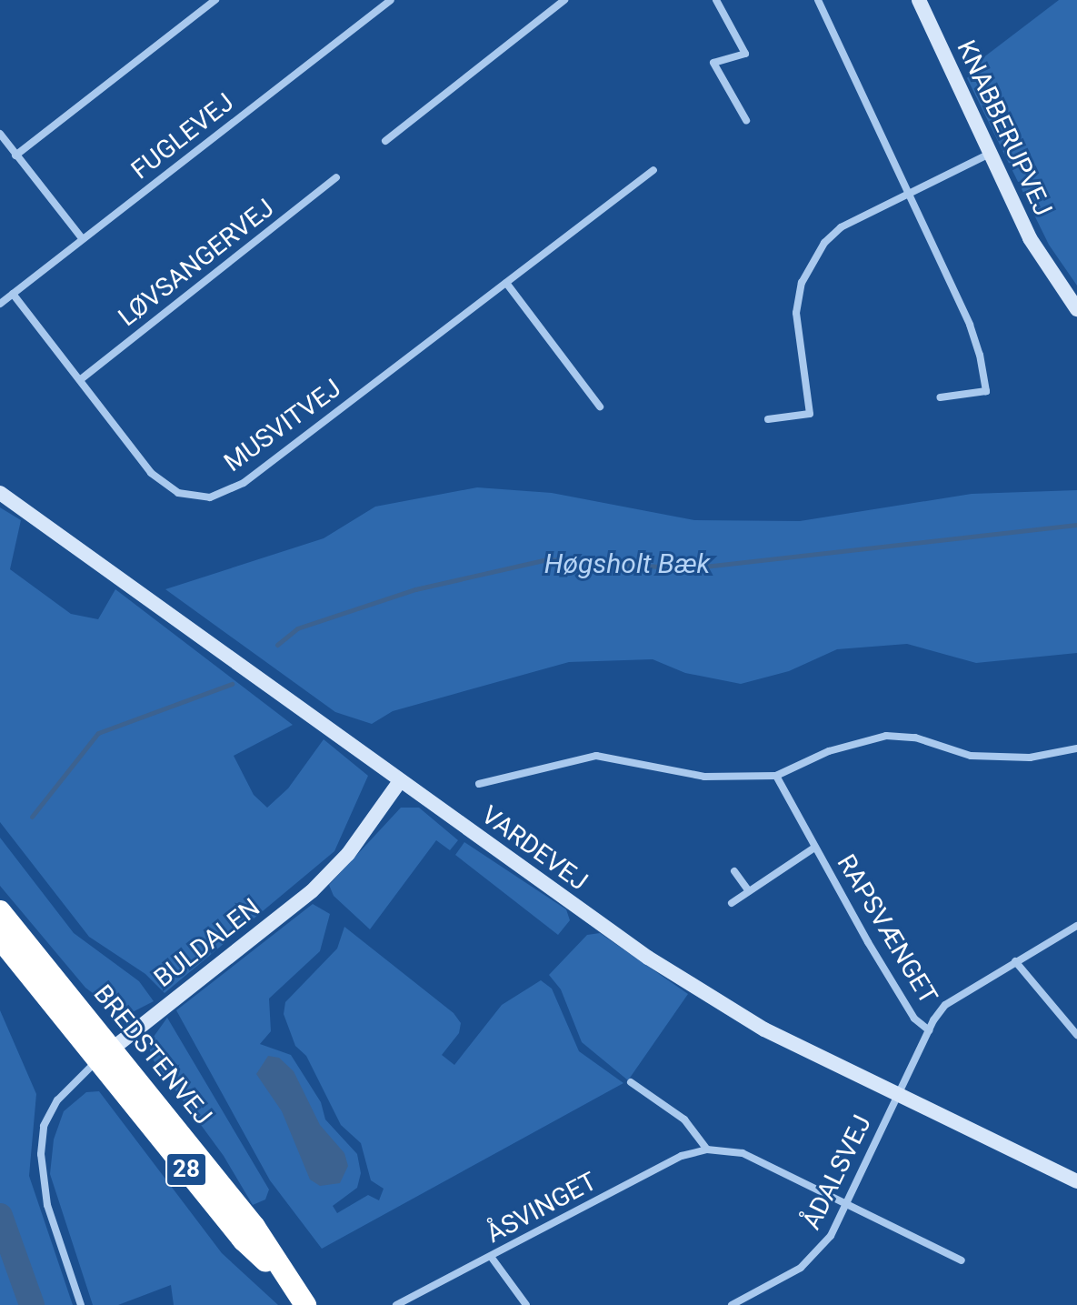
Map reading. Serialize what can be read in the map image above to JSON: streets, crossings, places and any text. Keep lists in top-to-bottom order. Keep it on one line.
{"streets":{"highway":["BREDSTENVEJ","28"],"street":["KNABBERUPVEJ","FUGLEVEJ","LØVSANGERVEJ","MUSVITVEJ","VARDEVEJ","RAPSVÆNGET","BULDALEN","ÅDALSVEJ","ÅSVINGET"]},"crossings":[["FUGLEVEJ","MUSVITVEJ"],["LØVSANGERVEJ","MUSVITVEJ"],["VARDEVEJ","BULDALEN"],["VARDEVEJ","ÅDALSVEJ"],["RAPSVÆNGET","ÅDALSVEJ"],["BULDALEN","BREDSTENVEJ"],["ÅDALSVEJ","ÅSVINGET"]],"water":["Høgsholt Bæk"]}
